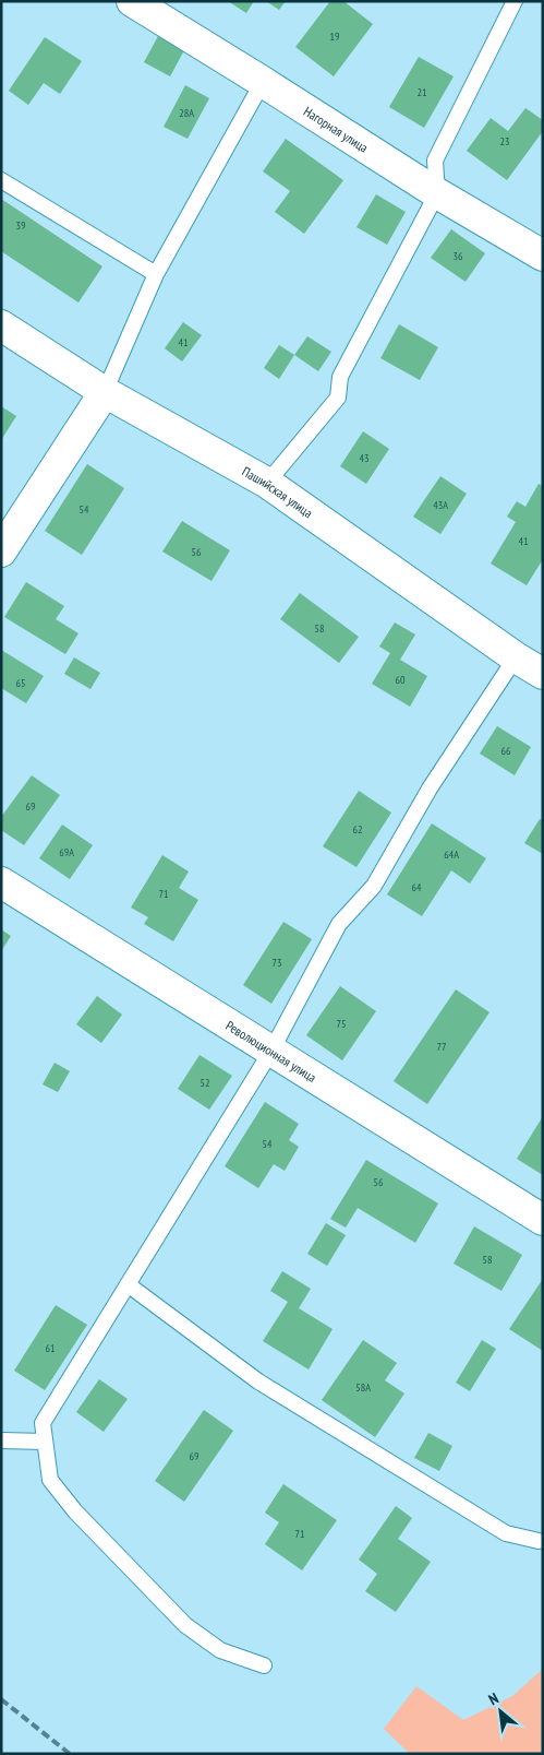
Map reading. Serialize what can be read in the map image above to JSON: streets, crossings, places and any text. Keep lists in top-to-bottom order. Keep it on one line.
{"streets":{"street":["Нагорная улица","Пашийская улица","Революционная улица"]},"house_numbers":["19","21","28А","23","39","36","41","43","43А","54","41","56","58","60","65","66","69","62","69А","64А","64","71","73","75","77","52","54","56","58","61","58А","69","71"],"north":"top left"}
